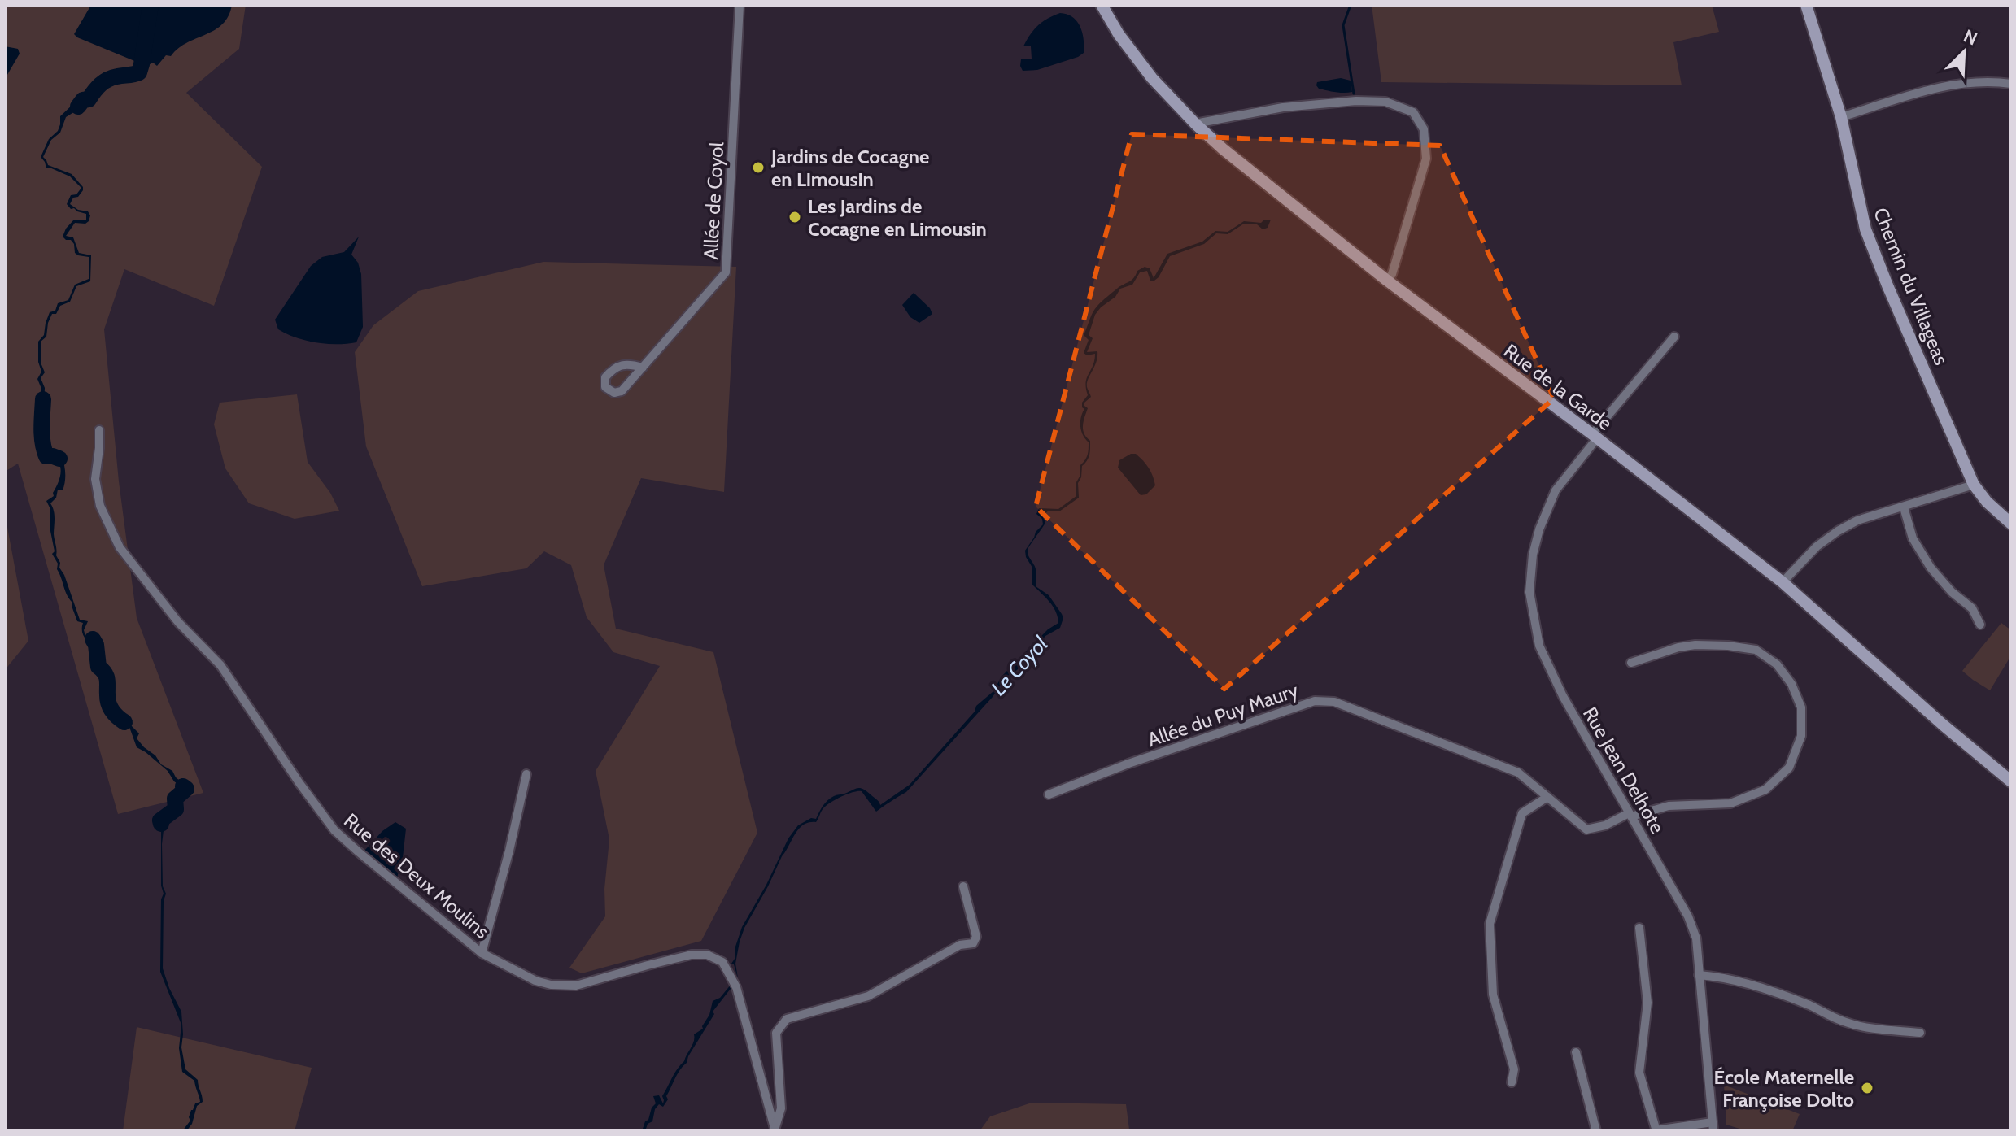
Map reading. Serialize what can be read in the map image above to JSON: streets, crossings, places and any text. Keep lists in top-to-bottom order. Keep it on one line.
{"streets":{"main road":["Chemin du Villageas","Rue de la Garde"],"street":["Allée de Coyol","Allée du Puy Maury","Rue Jean Delhote","Rue des Deux Moulins"]},"crossings":[["Rue de la Garde","Rue Jean Delhote"],["Allée du Puy Maury","Rue Jean Delhote"]],"water":["Le Coyol"],"places":["Jardins de Cocagne en Limousin","Les Jardins de Cocagne en Limousin","École Maternelle Françoise Dolto"],"north":"top right"}
